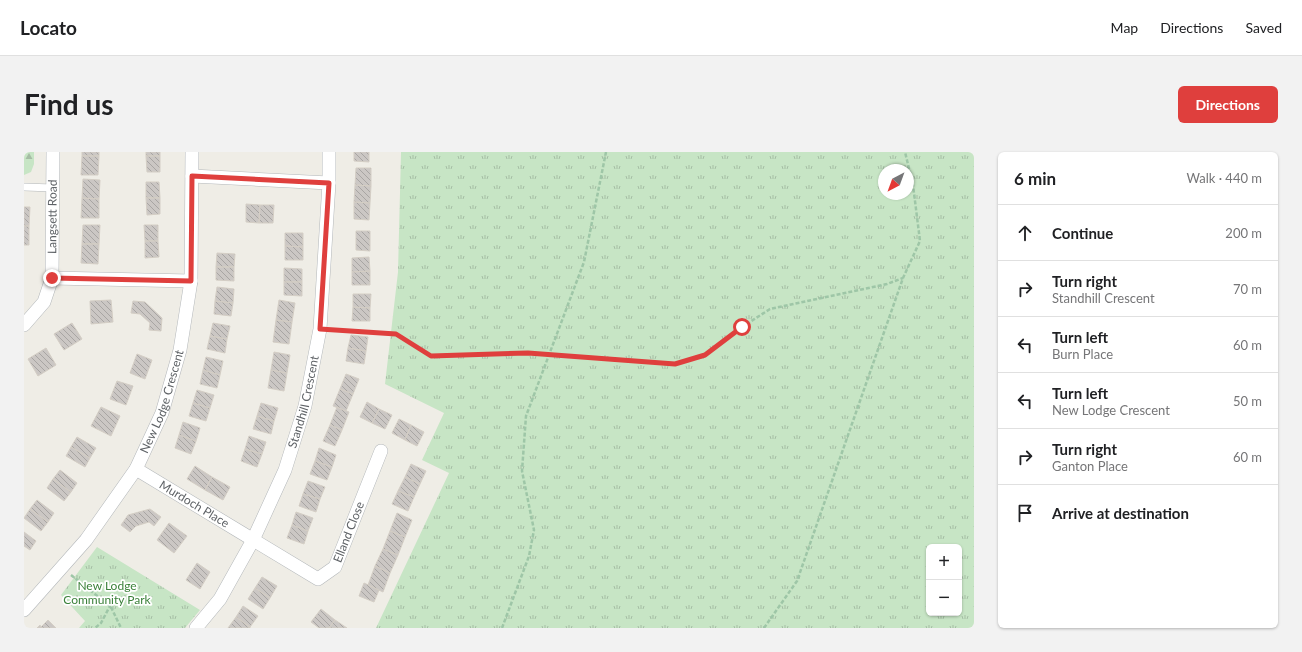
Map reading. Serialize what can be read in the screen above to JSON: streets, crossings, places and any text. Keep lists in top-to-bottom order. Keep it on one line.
{"streets":{"street":["Langsett Road","New Lodge Crescent","Standhill Crescent","Murdoch Place","Elland Close"]},"crossings":[["New Lodge Crescent","Murdoch Place"],["Standhill Crescent","Murdoch Place"],["Standhill Crescent","Elland Close"],["Murdoch Place","Elland Close"]],"parks":["New Lodge Community Park"],"north":"bottom left","page":{"header":"Locato","nav":["Map","Directions","Saved"],"buttons":"Directions","title":"Find us","heading":["6 min","Walk · 440 m"],"list":[["Continue","200 m"],["Turn right","Standhill Crescent","70 m"],["Turn left","Burn Place","60 m"],["Turn left","New Lodge Crescent","50 m"],["Turn right","Ganton Place","60 m"],"Arrive at destination"],"map_buttons":["+","−"]}}
